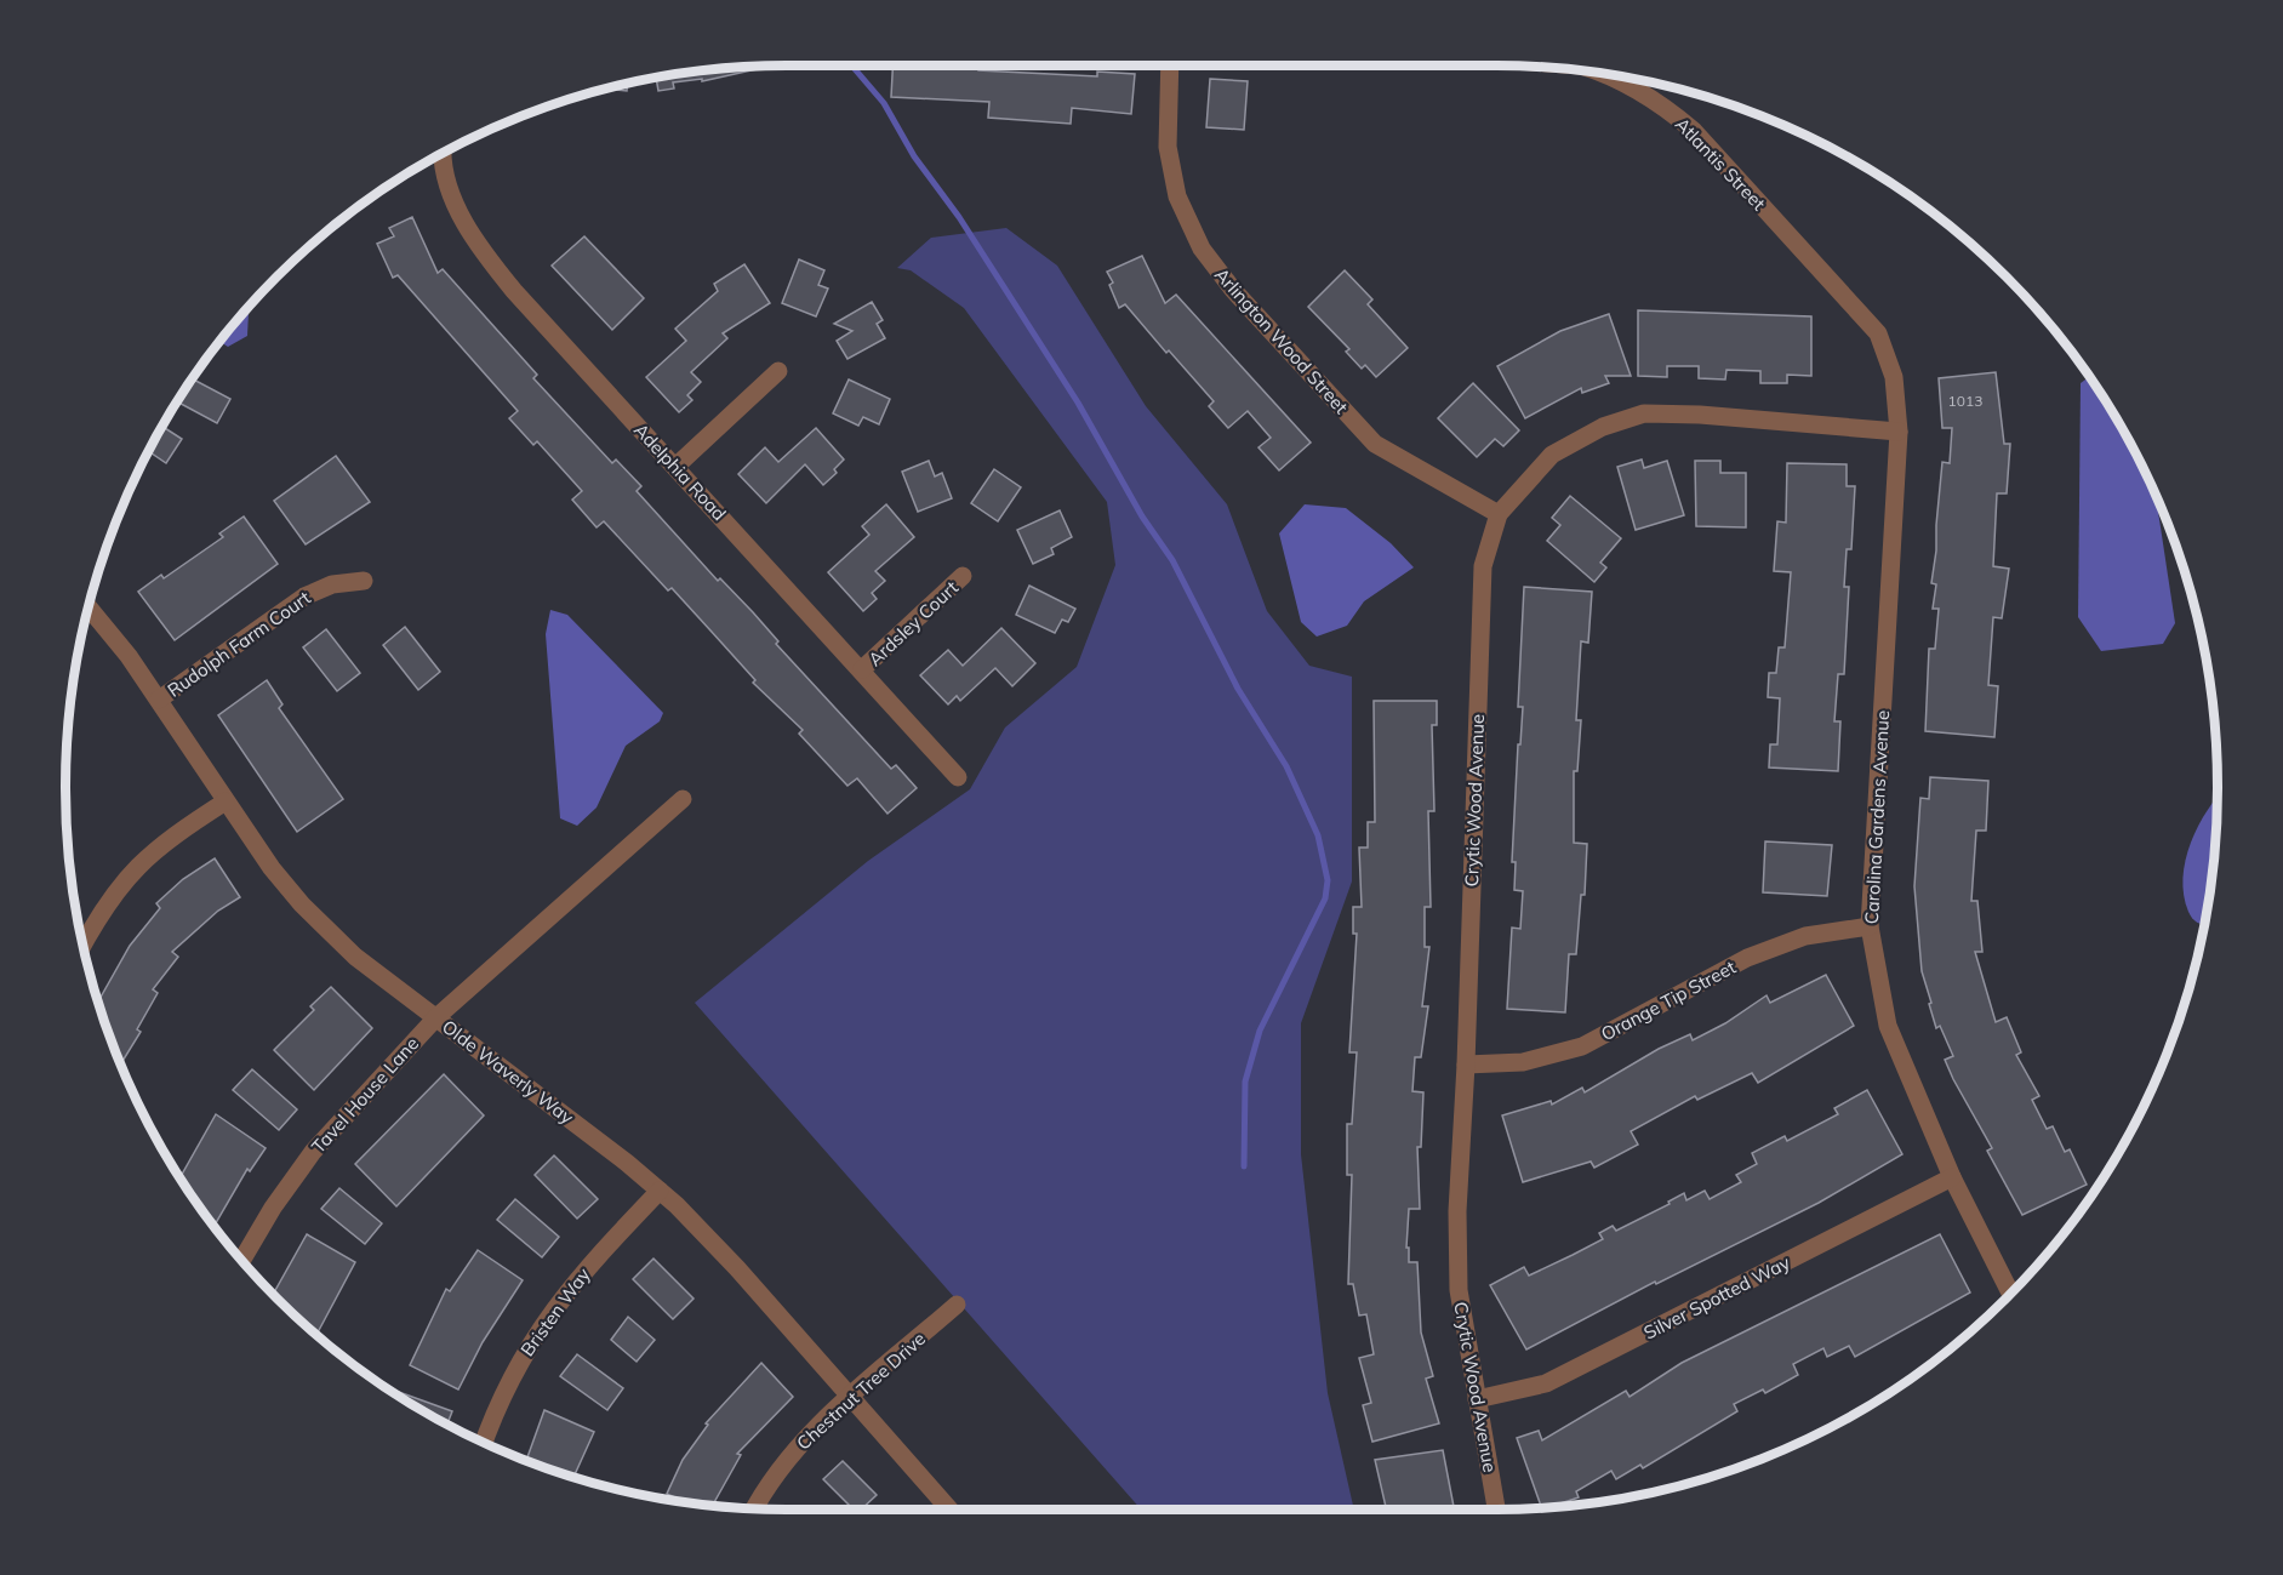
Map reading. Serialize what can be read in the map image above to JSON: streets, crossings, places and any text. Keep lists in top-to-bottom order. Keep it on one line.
{"streets":{"street":["Atlantis Street","Arlington Wood Street","Adelphia Road","Ardsley Court","Rudolph Farm Court","Crytic Wood Avenue","Carolina Gardens Avenue","Orange Tip Street","Olde Waverly Way","Tavel House Lane","Silver Spotted Way","Bristen Way","Chestnut Tree Drive"]},"crossings":[["Atlantis Street","Crytic Wood Avenue"],["Atlantis Street","Carolina Gardens Avenue"],["Arlington Wood Street","Crytic Wood Avenue"],["Adelphia Road","Ardsley Court"],["Rudolph Farm Court","Olde Waverly Way"],["Crytic Wood Avenue","Carolina Gardens Avenue"],["Crytic Wood Avenue","Orange Tip Street"],["Crytic Wood Avenue","Silver Spotted Way"],["Carolina Gardens Avenue","Orange Tip Street"],["Carolina Gardens Avenue","Silver Spotted Way"],["Olde Waverly Way","Tavel House Lane"],["Olde Waverly Way","Bristen Way"],["Olde Waverly Way","Chestnut Tree Drive"]],"house_numbers":["1013"]}
